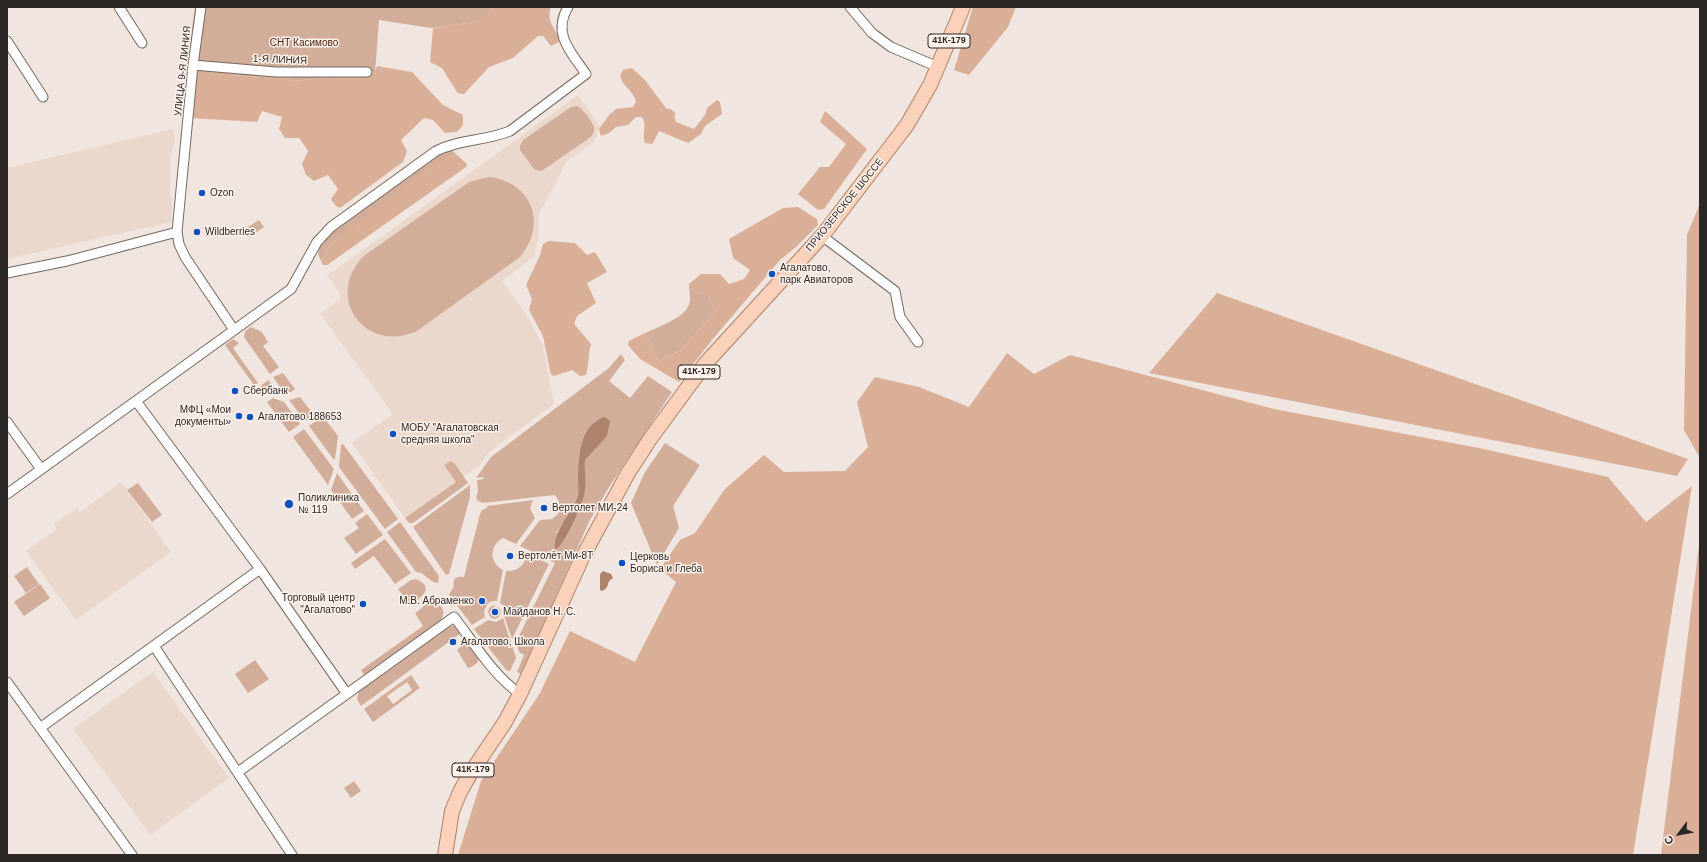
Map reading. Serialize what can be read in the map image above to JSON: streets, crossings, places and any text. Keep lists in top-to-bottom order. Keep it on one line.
{"streets":{"main road":["41К-179","ПРИОЗЕРСКОЕ ШОССЕ"],"street":["1-Я ЛИНИЯ","УЛИЦА 9-Я ЛИНИЯ"]},"crossings":[["1-Я ЛИНИЯ","УЛИЦА 9-Я ЛИНИЯ"]],"parks":["СНТ Касимово"],"places":["Ozon","Wildberries","Агалатово, парк Авиаторов","Сбербанк","МФЦ «Мои документы»","Агалатово 188653","МОБУ \"Агалатовская средняя школа\"","Поликлиника № 119","Вертолет МИ-24","Вертолёт Ми-8Т","Церковь Бориса и Глеба","М.В. Абраменко","Торговый центр \"Агалатово\"","Майданов Н. С.","Агалатово, Школа"],"north":"bottom left"}
